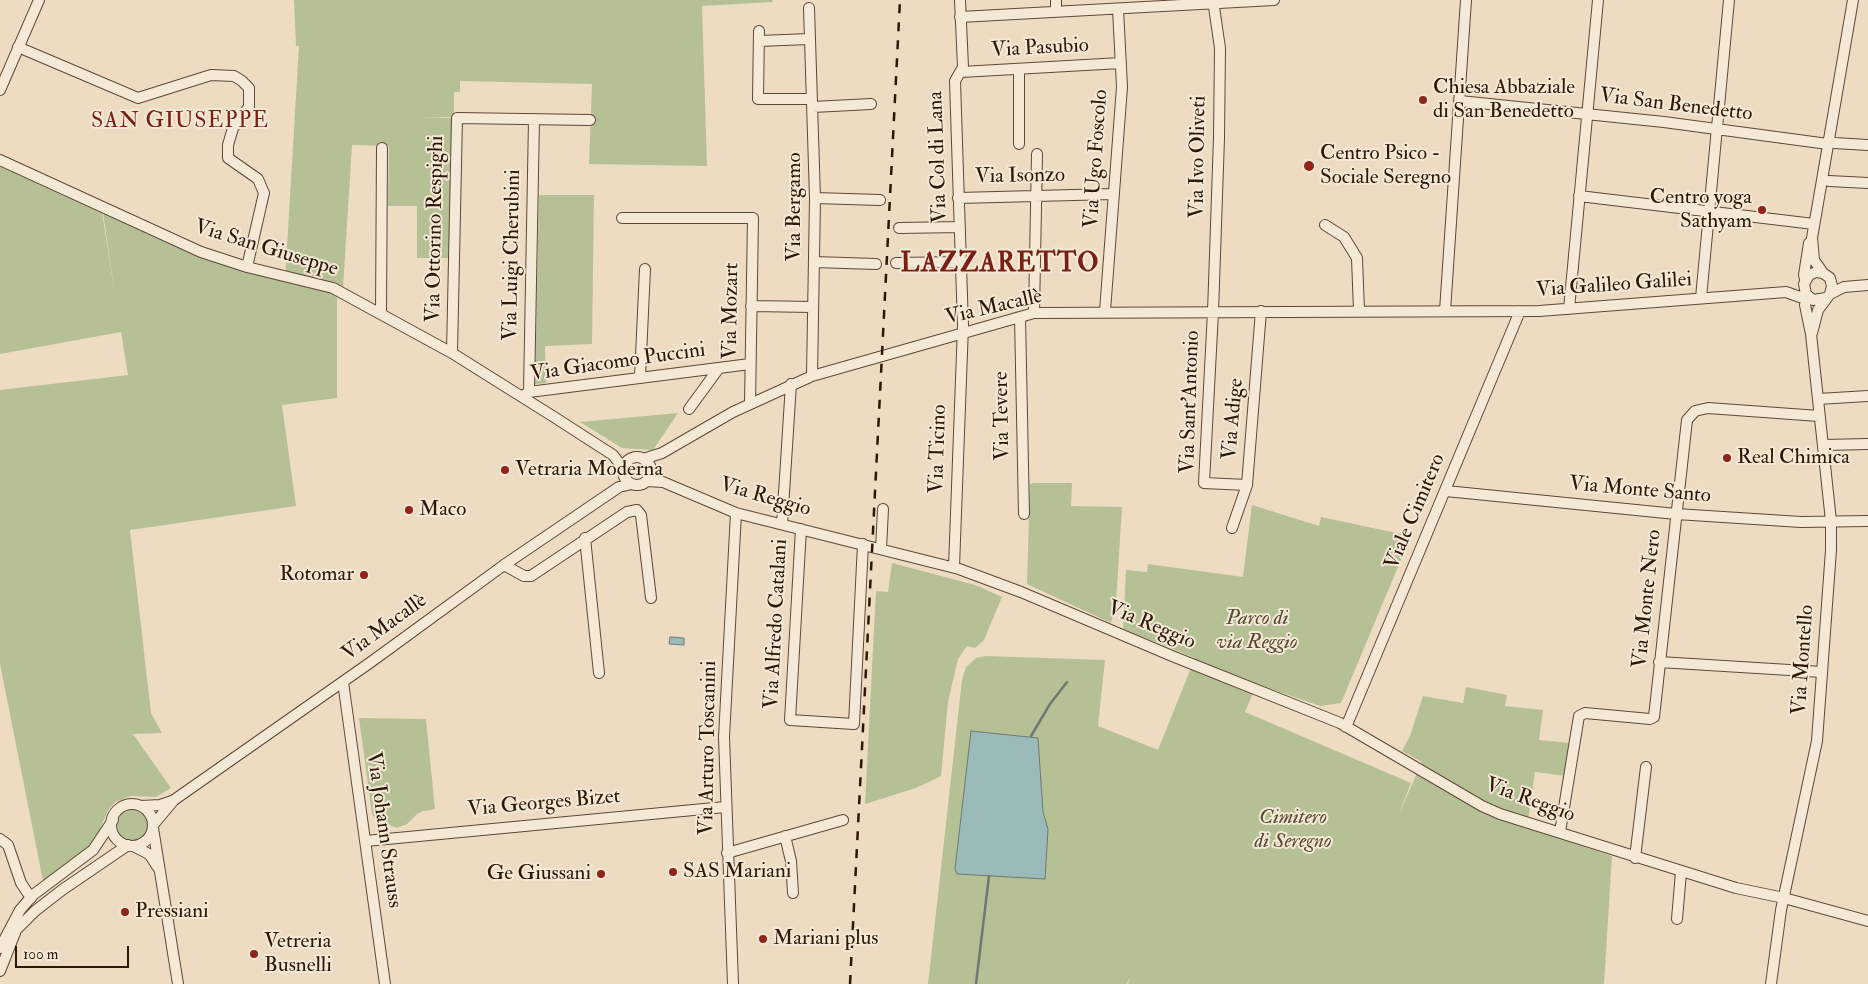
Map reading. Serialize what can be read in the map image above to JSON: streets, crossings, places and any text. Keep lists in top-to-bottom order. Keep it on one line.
{"streets":{"street":["Via Pasubio","Via San Benedetto","Via Col di Lana","Via Ivo Oliveti","Via Ugo Foscolo","Via Isonzo","Via Bergamo","Via Ottorino Respighi","Via San Giuseppe","Via Luigi Cherubini","Via Galileo Galilei","Via Macallè","Via Mozart","Via Giacomo Puccini","Via Sant'Antonio","Via Tevere","Via Adige","Via Ticino","Via Monte Santo","Via Reggio","Viale Cimitero","Via Monte Nero","Via Alfredo Catalani","Via Montello","Via Arturo Toscanini","Via Georges Bizet","Via Johann Strauss"]},"crossings":[["Via Pasubio","Via Col di Lana"],["Via Pasubio","Via Ugo Foscolo"],["Via Col di Lana","Via Isonzo"],["Via Col di Lana","Via Macallè"],["Via Col di Lana","Via Ticino"],["Via Ivo Oliveti","Via Macallè"],["Via Ivo Oliveti","Via Sant'Antonio"],["Via Ugo Foscolo","Via Isonzo"],["Via Ugo Foscolo","Via Macallè"],["Via Bergamo","Via Macallè"],["Via Ottorino Respighi","Via San Giuseppe"],["Via Ottorino Respighi","Via Luigi Cherubini"],["Via San Giuseppe","Via Luigi Cherubini"],["Via San Giuseppe","Via Macallè"],["Via San Giuseppe","Via Giacomo Puccini"],["Via San Giuseppe","Via Reggio"],["Via Luigi Cherubini","Via Giacomo Puccini"],["Via Galileo Galilei","Via Macallè"],["Via Galileo Galilei","Viale Cimitero"],["Via Galileo Galilei","Via Montello"],["Via Macallè","Via Mozart"],["Via Macallè","Via Sant'Antonio"],["Via Macallè","Via Tevere"],["Via Macallè","Via Adige"],["Via Macallè","Via Ticino"],["Via Macallè","Via Reggio"],["Via Macallè","Via Johann Strauss"],["Via Mozart","Via Giacomo Puccini"],["Via Sant'Antonio","Via Adige"],["Via Ticino","Via Reggio"],["Via Monte Santo","Viale Cimitero"],["Via Monte Santo","Via Monte Nero"],["Via Monte Santo","Via Montello"],["Via Reggio","Viale Cimitero"],["Via Reggio","Via Monte Nero"],["Via Reggio","Via Alfredo Catalani"],["Via Reggio","Via Montello"],["Via Reggio","Via Arturo Toscanini"],["Via Monte Nero","Via Montello"],["Via Arturo Toscanini","Via Georges Bizet"],["Via Georges Bizet","Via Johann Strauss"]],"districts":["SAN GIUSEPPE","LAZZARETTO"],"parks":["Parco di via Reggio","Cimitero di Seregno"],"places":["Chiesa Abbaziale di San Benedetto","Centro Psico - Sociale Seregno","Centro yoga Sathyam","Real Chimica","Vetraria Moderna","Maco","Rotomar","SAS Mariani","Ge Giussani","Pressiani","Mariani plus","Vetreria Busnelli"],"scale_bar":"100 m"}
